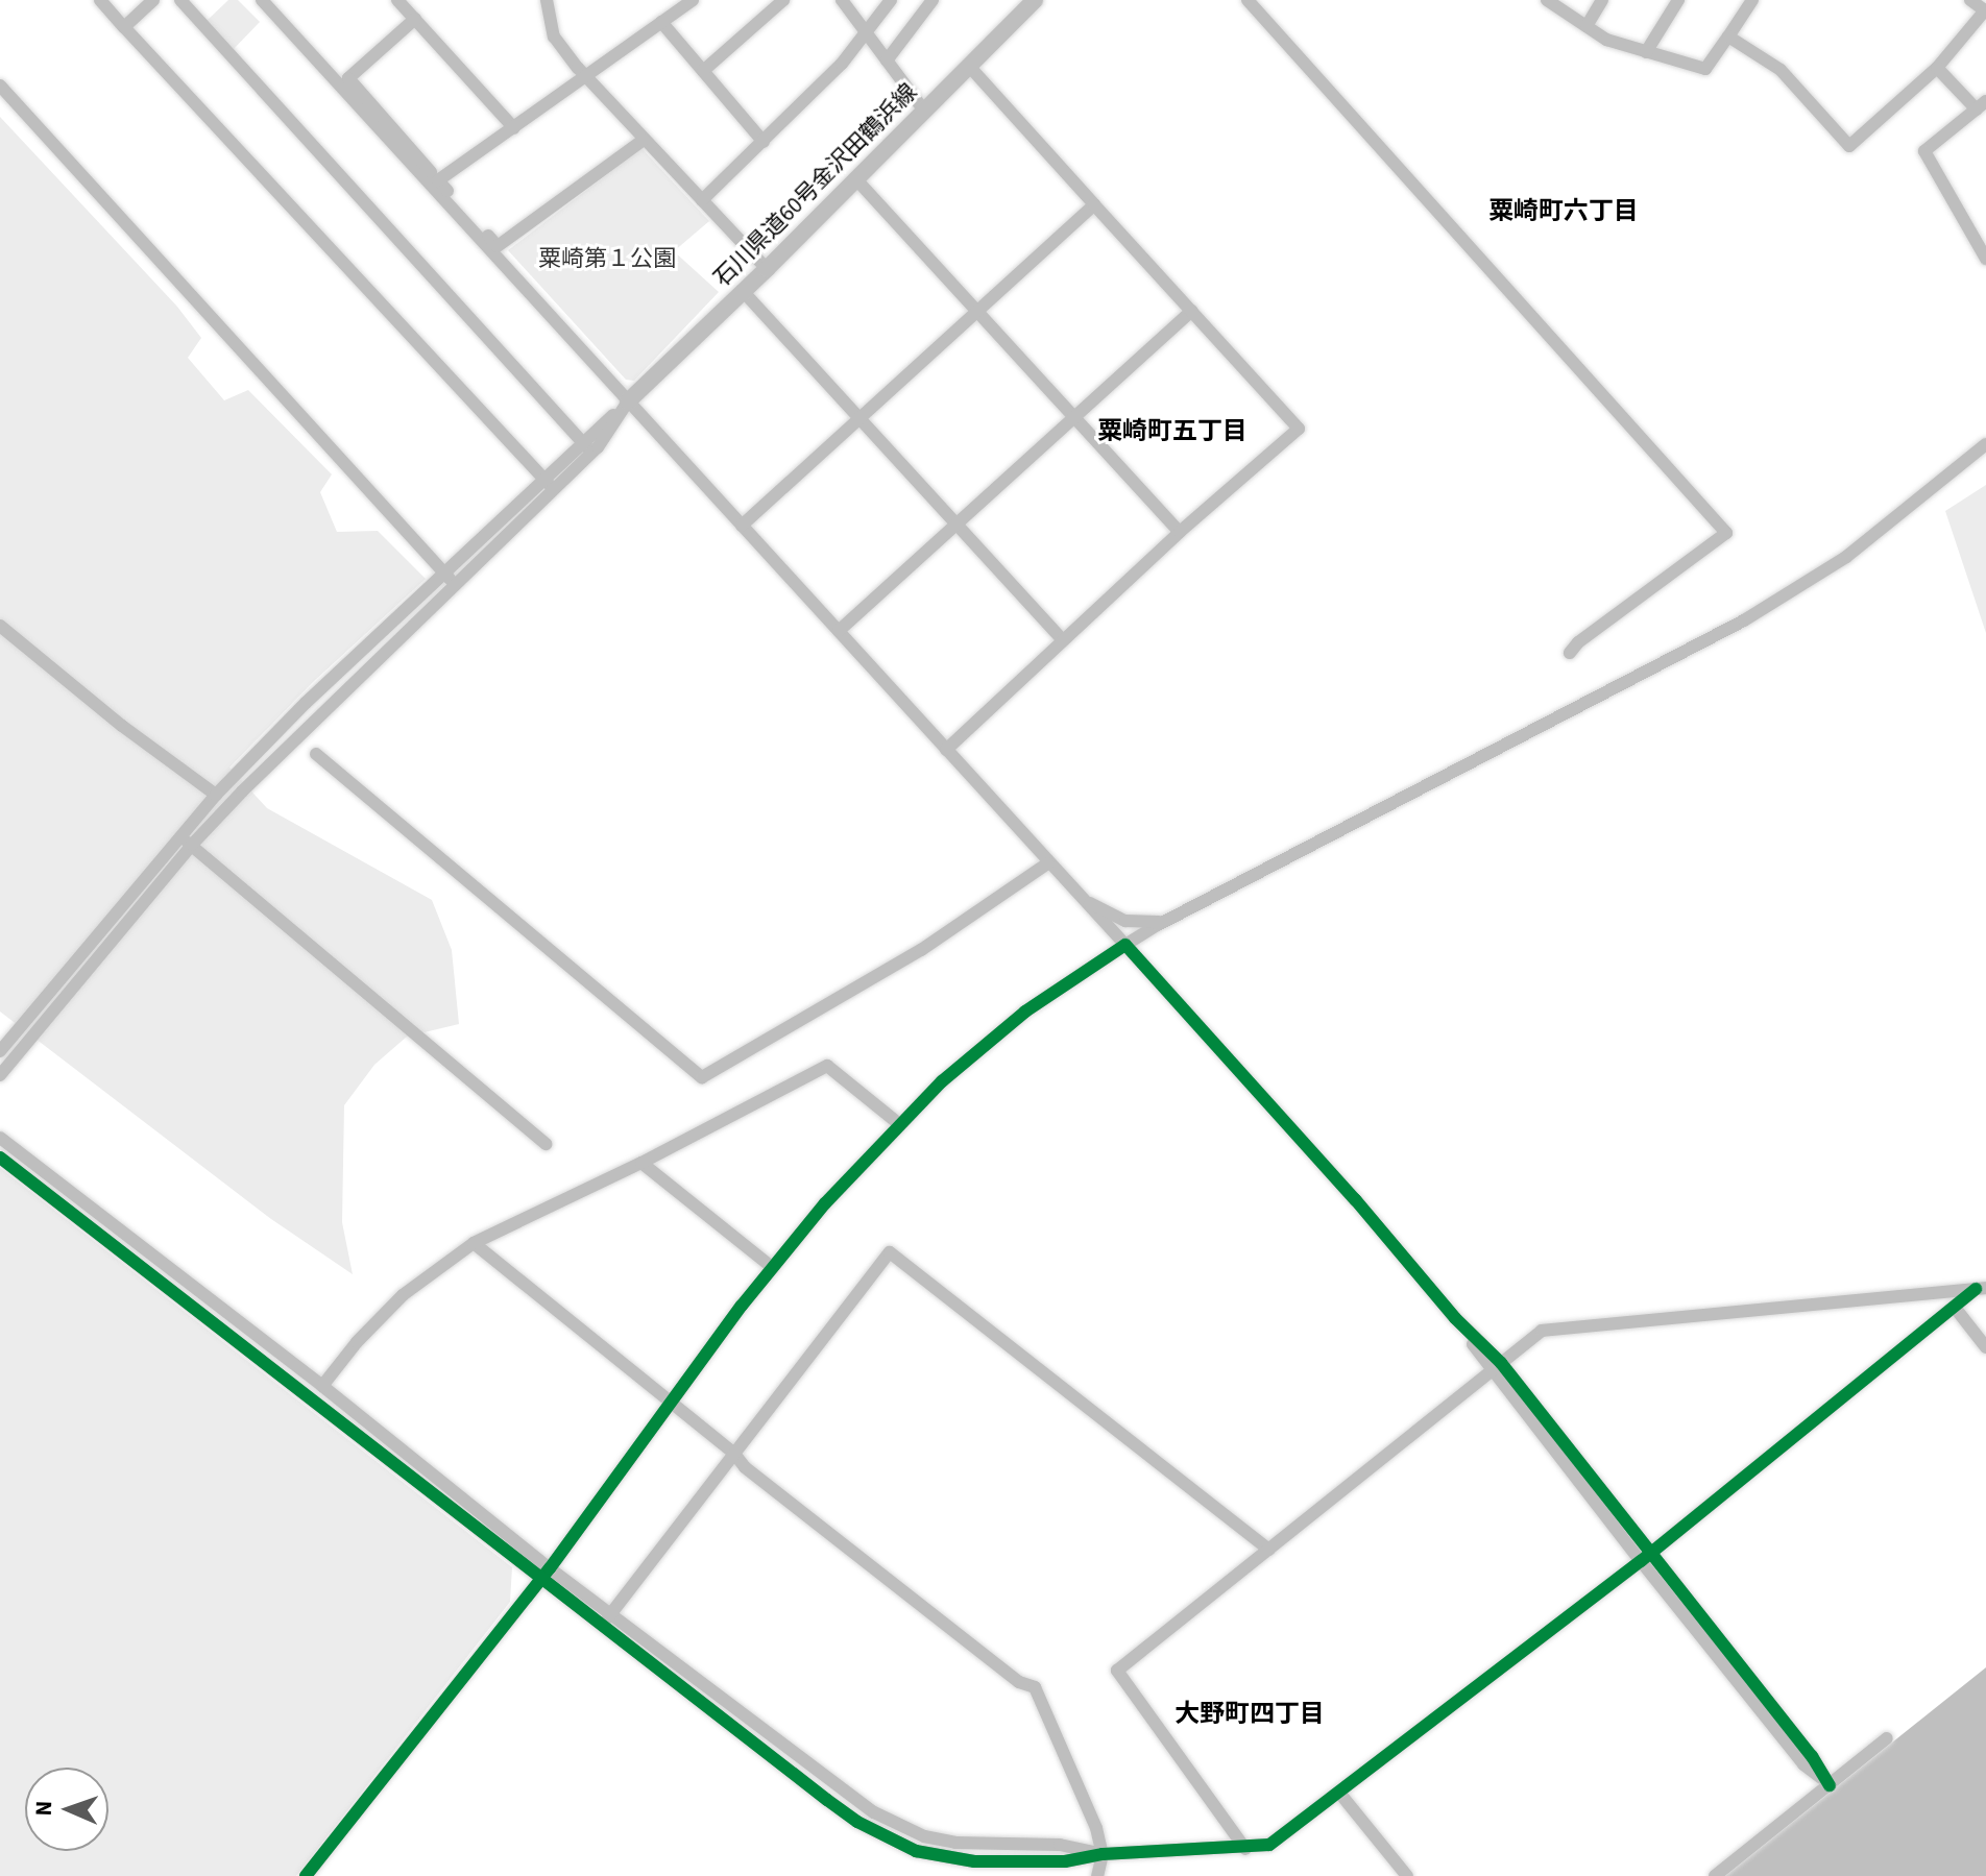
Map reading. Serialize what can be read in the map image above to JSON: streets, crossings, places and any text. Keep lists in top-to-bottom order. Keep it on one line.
{"streets":{"main road":["石川県道60号金沢田鶴浜線"]},"districts":["粟崎町六丁目","粟崎町五丁目","大野町四丁目"],"parks":["粟崎第１公園"],"north":"left"}
